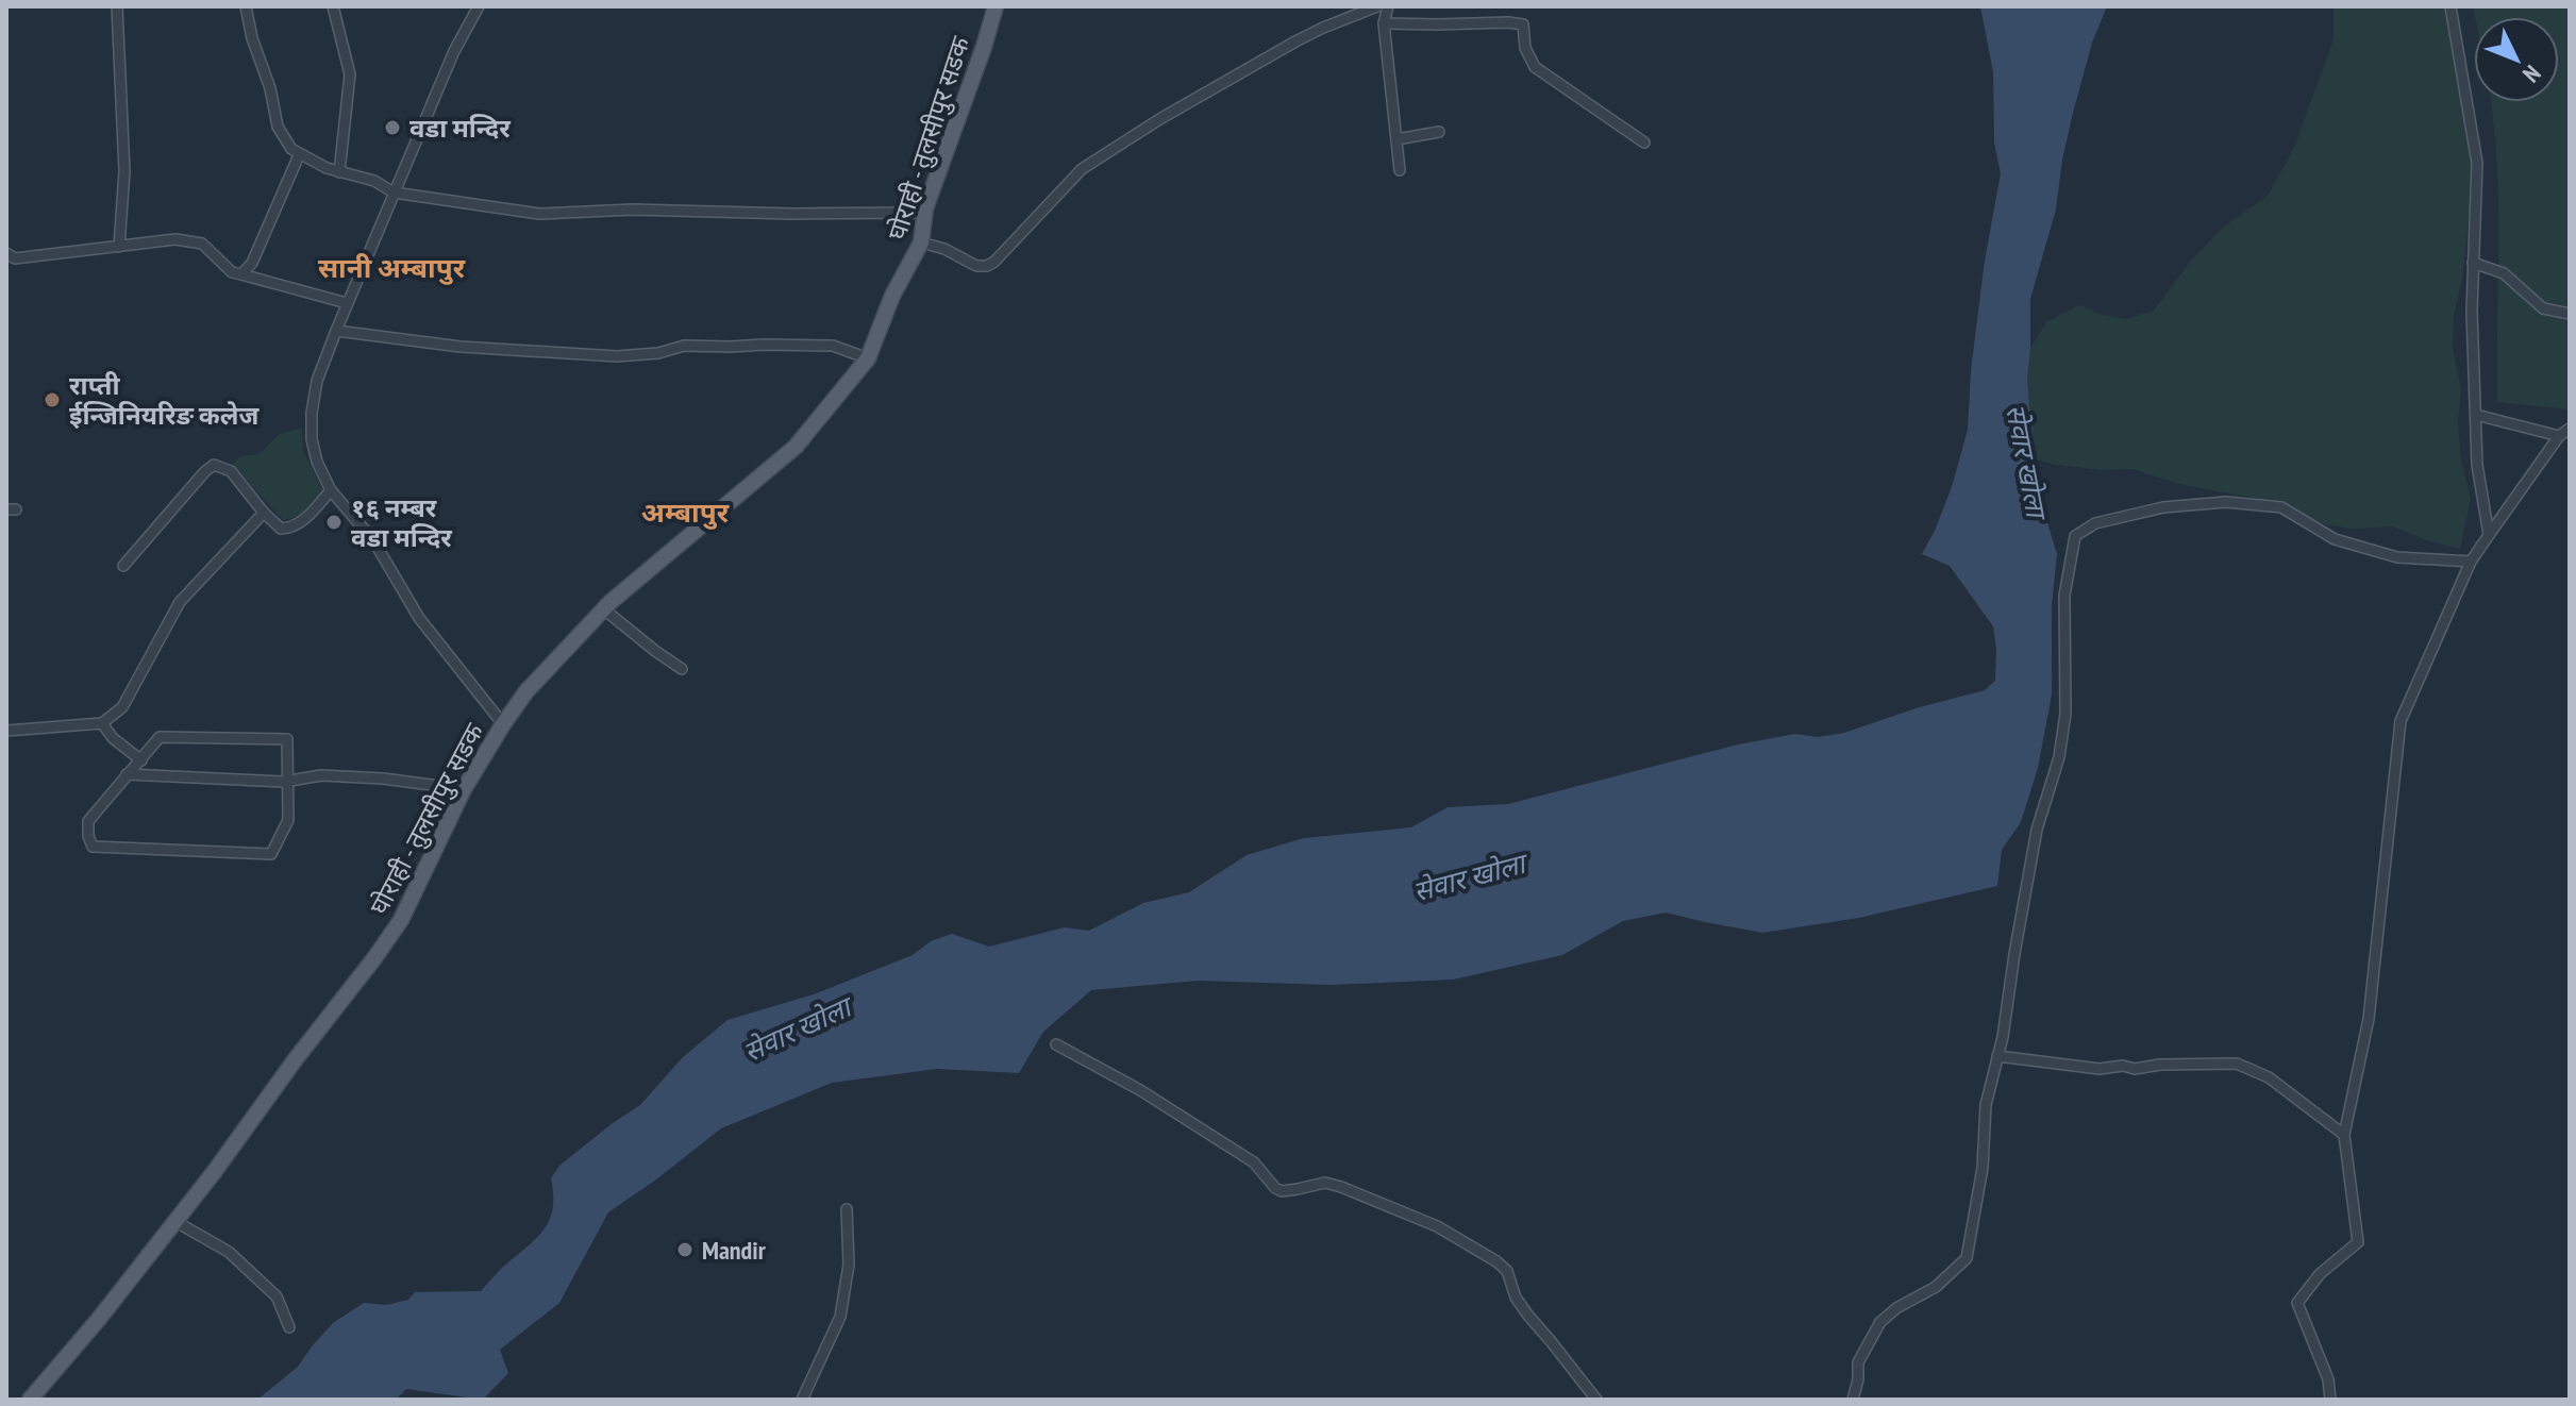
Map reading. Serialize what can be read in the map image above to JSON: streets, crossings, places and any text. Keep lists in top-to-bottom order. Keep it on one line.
{"streets":{"main road":["घोराही - तुलसीपुर सडक"]},"districts":["सानी अम्बापुर","अम्बापुर"],"water":["सेवार खोला"],"places":["वडा मन्दिर","राप्ती ईन्जिनियरिङ कलेज","१६ नम्बर वडा मन्दिर","Mandir"],"north":"bottom right"}
